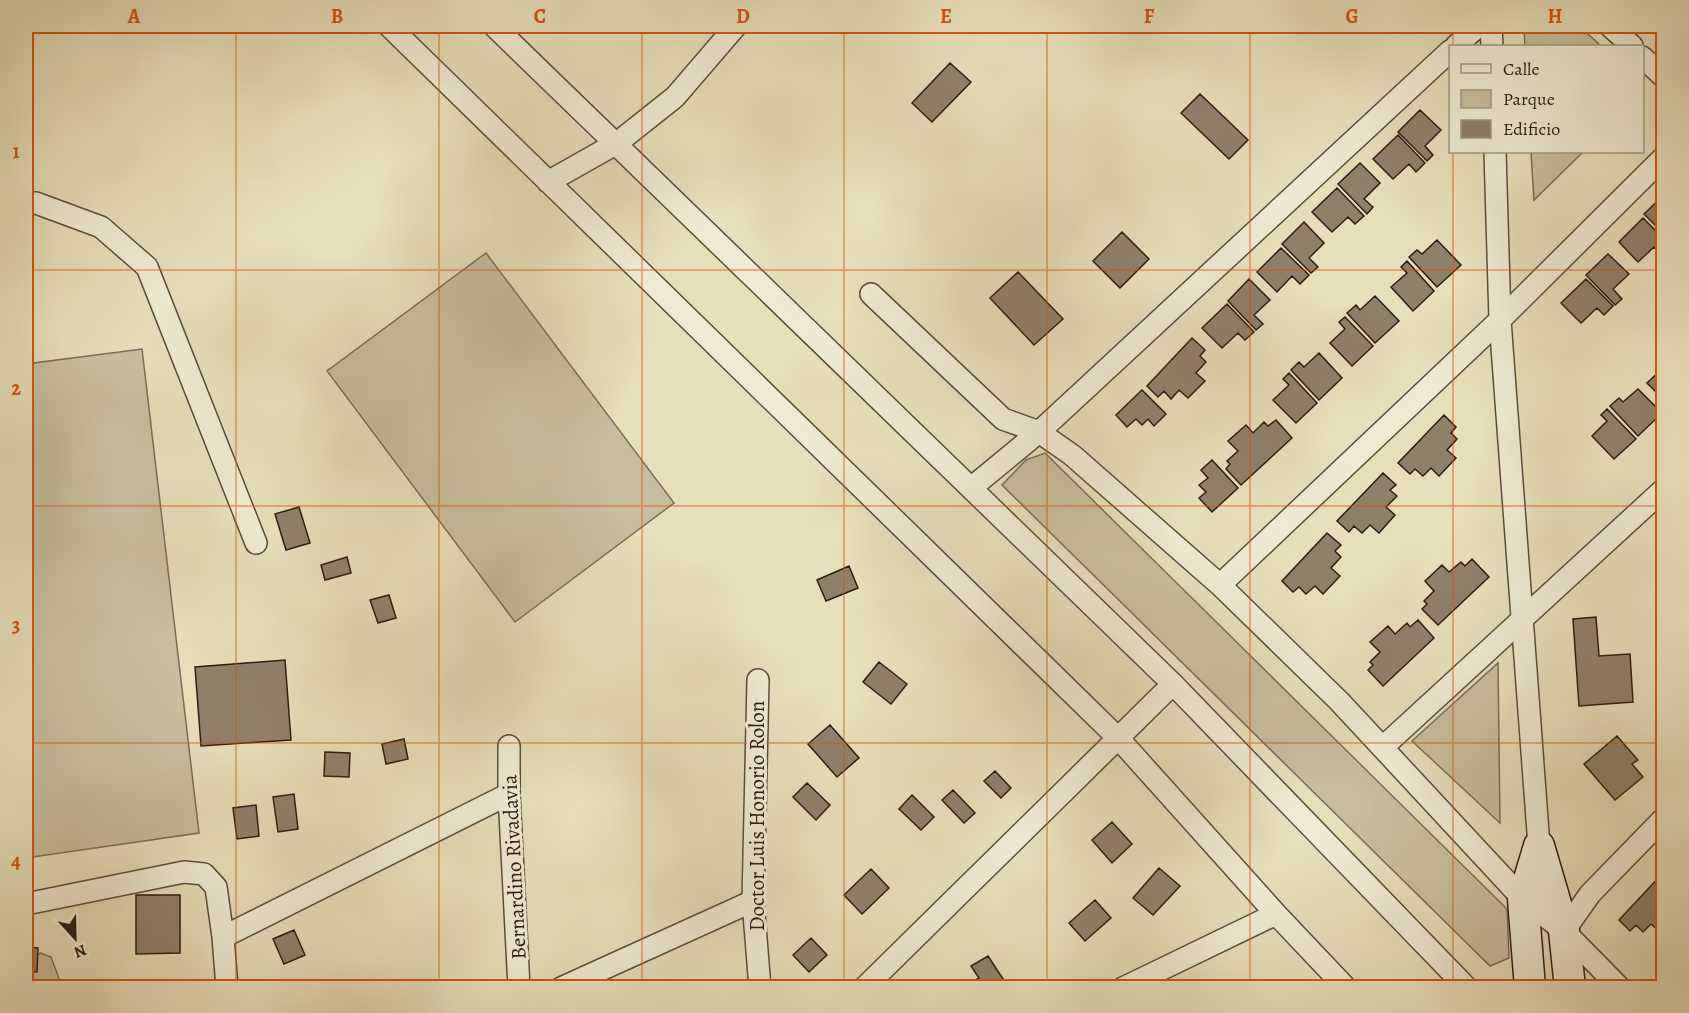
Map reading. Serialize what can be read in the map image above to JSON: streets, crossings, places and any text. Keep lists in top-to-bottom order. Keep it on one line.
{"streets":{"street":["Doctor Luis Honorio Rolon","Bernardino Rivadavia"]},"legend":["Calle","Parque","Edificio"],"north":"bottom","grid":{"columns":["A","B","C","D","E","F","G","H"],"rows":["1","2","3","4"]}}
